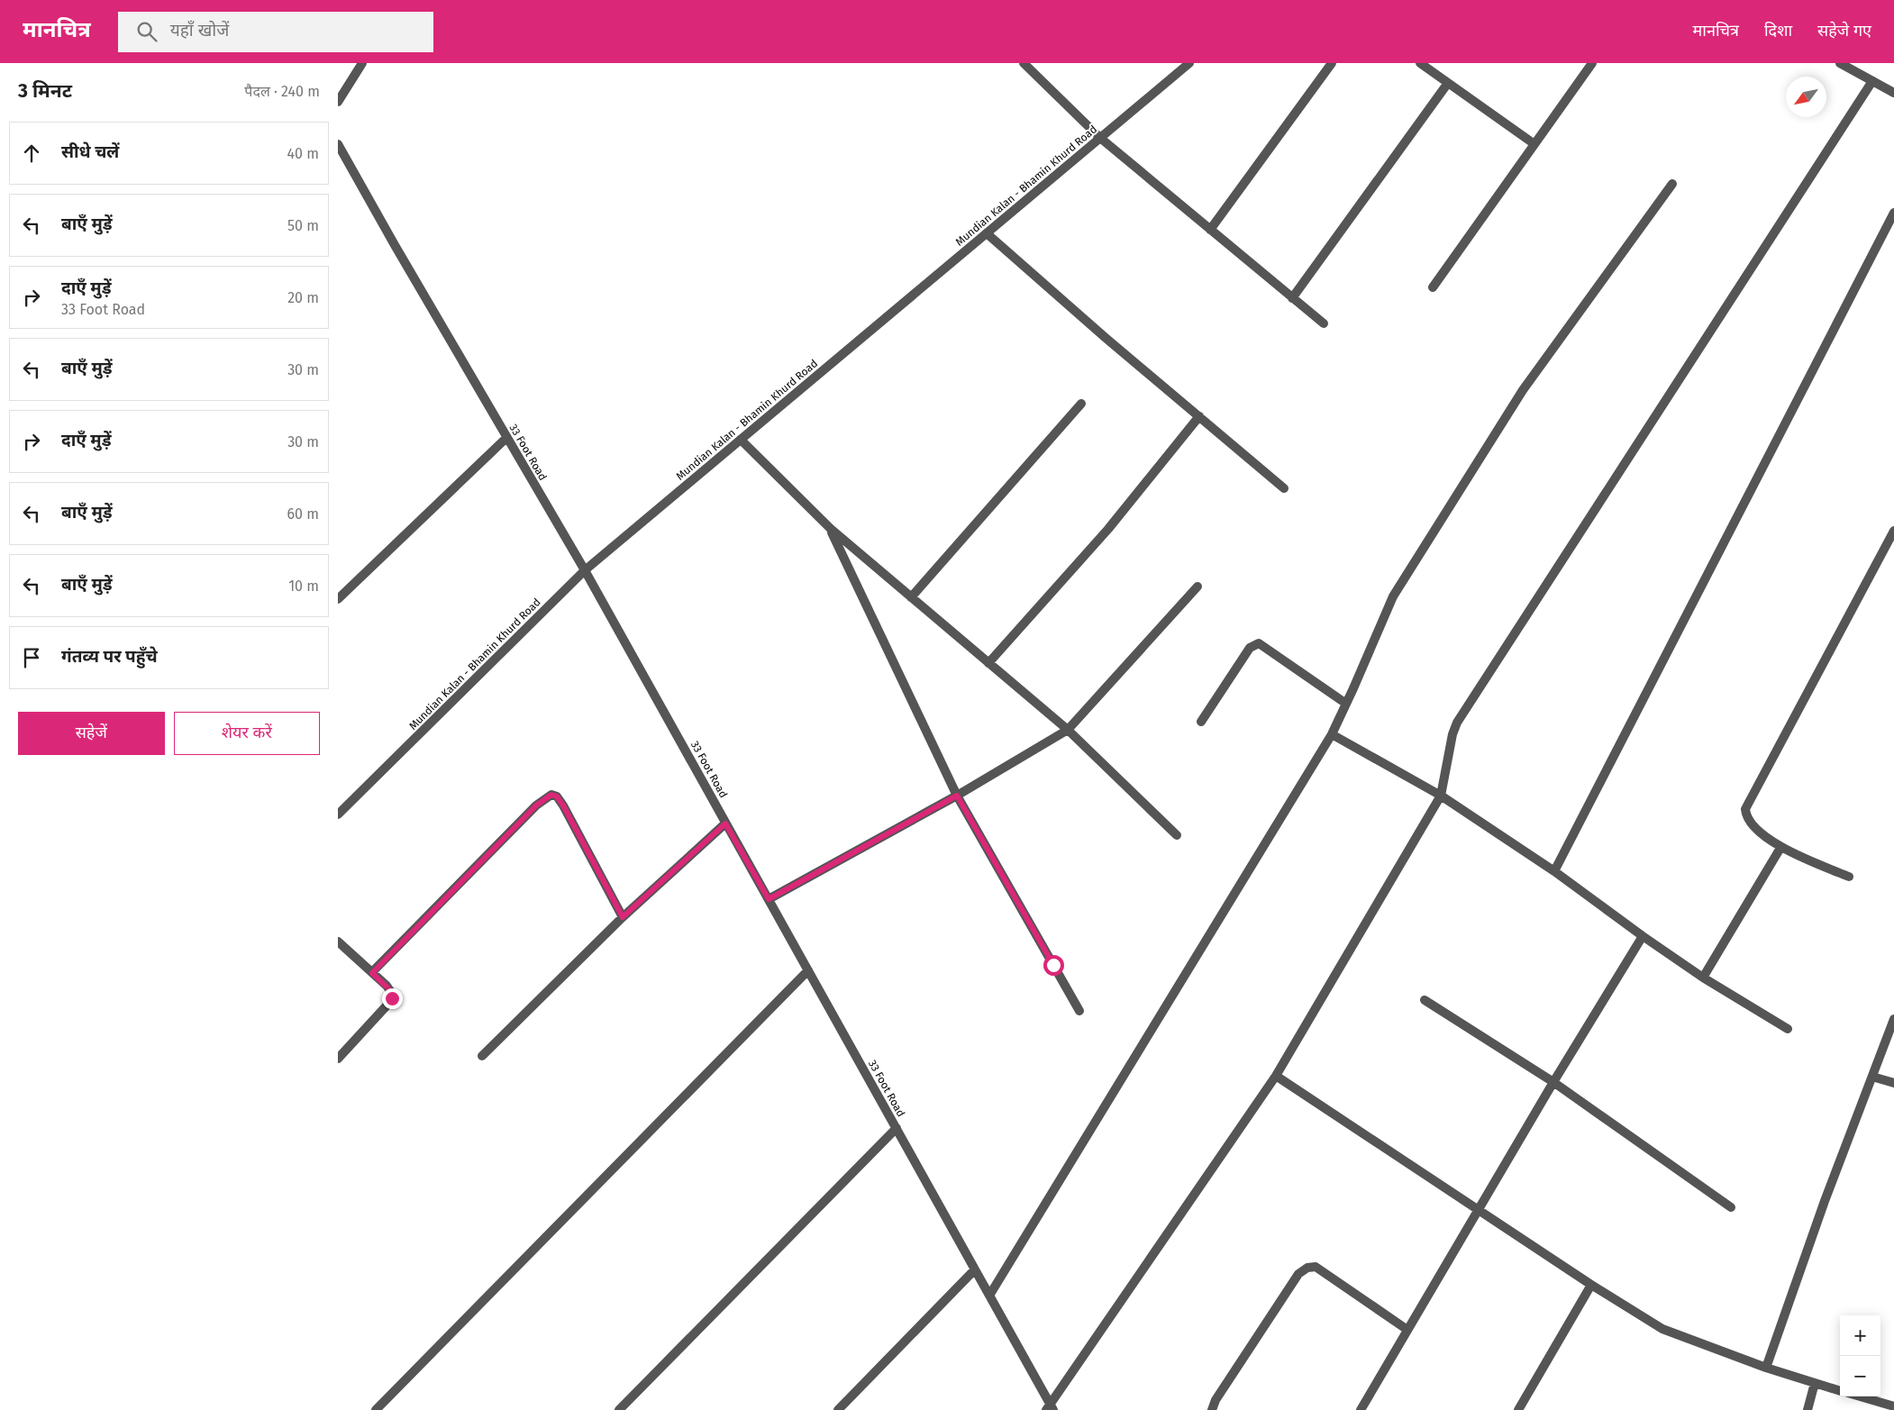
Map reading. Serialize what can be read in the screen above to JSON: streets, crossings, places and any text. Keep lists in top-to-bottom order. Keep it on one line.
{"streets":{"street":["Mundian Kalan - Bhamin Khurd Road","33 Foot Road"]},"crossings":[["Mundian Kalan - Bhamin Khurd Road","33 Foot Road"]],"north":"bottom left","page":{"header":"मानचित्र","search":"यहाँ खोजें","nav":["मानचित्र","दिशा","सहेजे गए"],"heading":["3 मिनट","पैदल · 240 m"],"list":[["सीधे चलें","40 m"],["बाएँ मुड़ें","50 m"],["दाएँ मुड़ें","33 Foot Road","20 m"],["बाएँ मुड़ें","30 m"],["दाएँ मुड़ें","30 m"],["बाएँ मुड़ें","60 m"],["बाएँ मुड़ें","10 m"],"गंतव्य पर पहुँचे"],"buttons":["सहेजें","शेयर करें"],"map_buttons":["+","−"]}}
